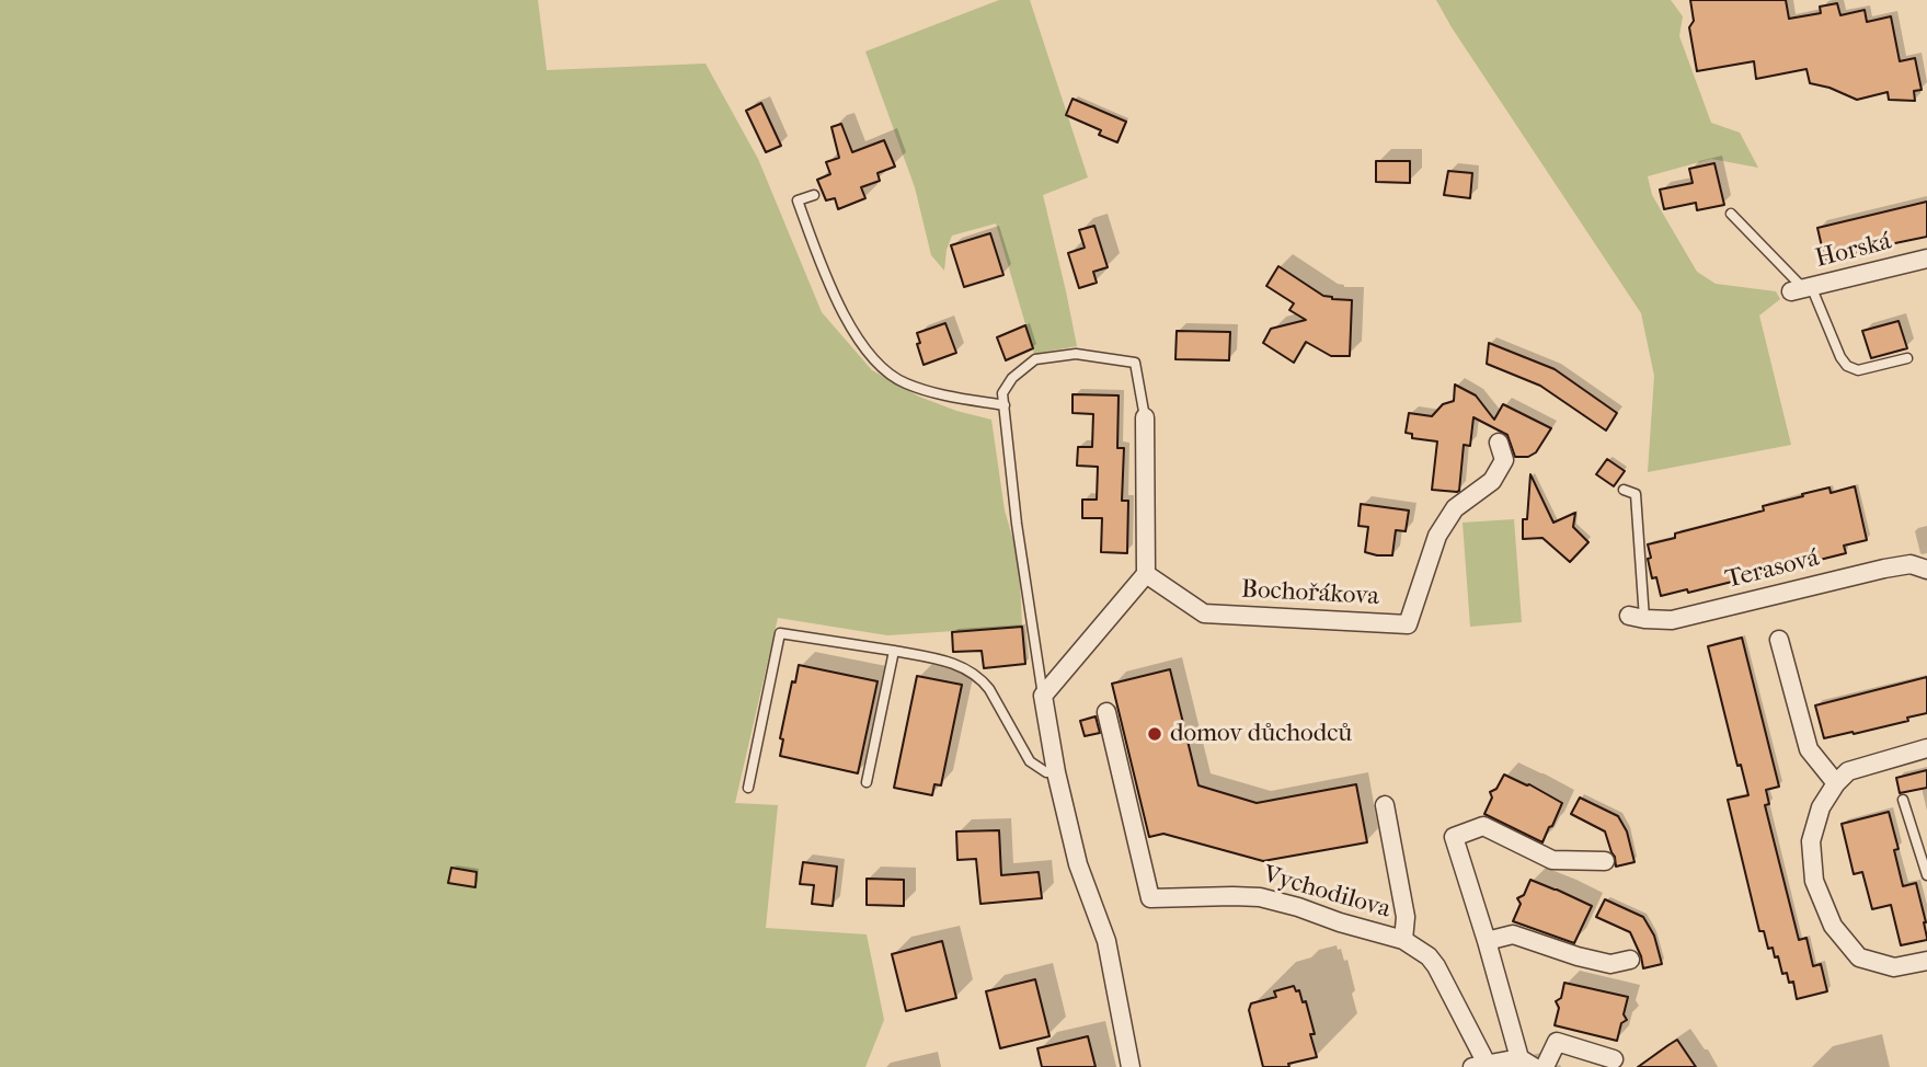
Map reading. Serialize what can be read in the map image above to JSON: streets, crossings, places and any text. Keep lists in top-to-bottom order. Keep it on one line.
{"streets":{"street":["Horská","Terasová","Bochořákova","Vychodilova"]},"places":["domov důchodců"]}
